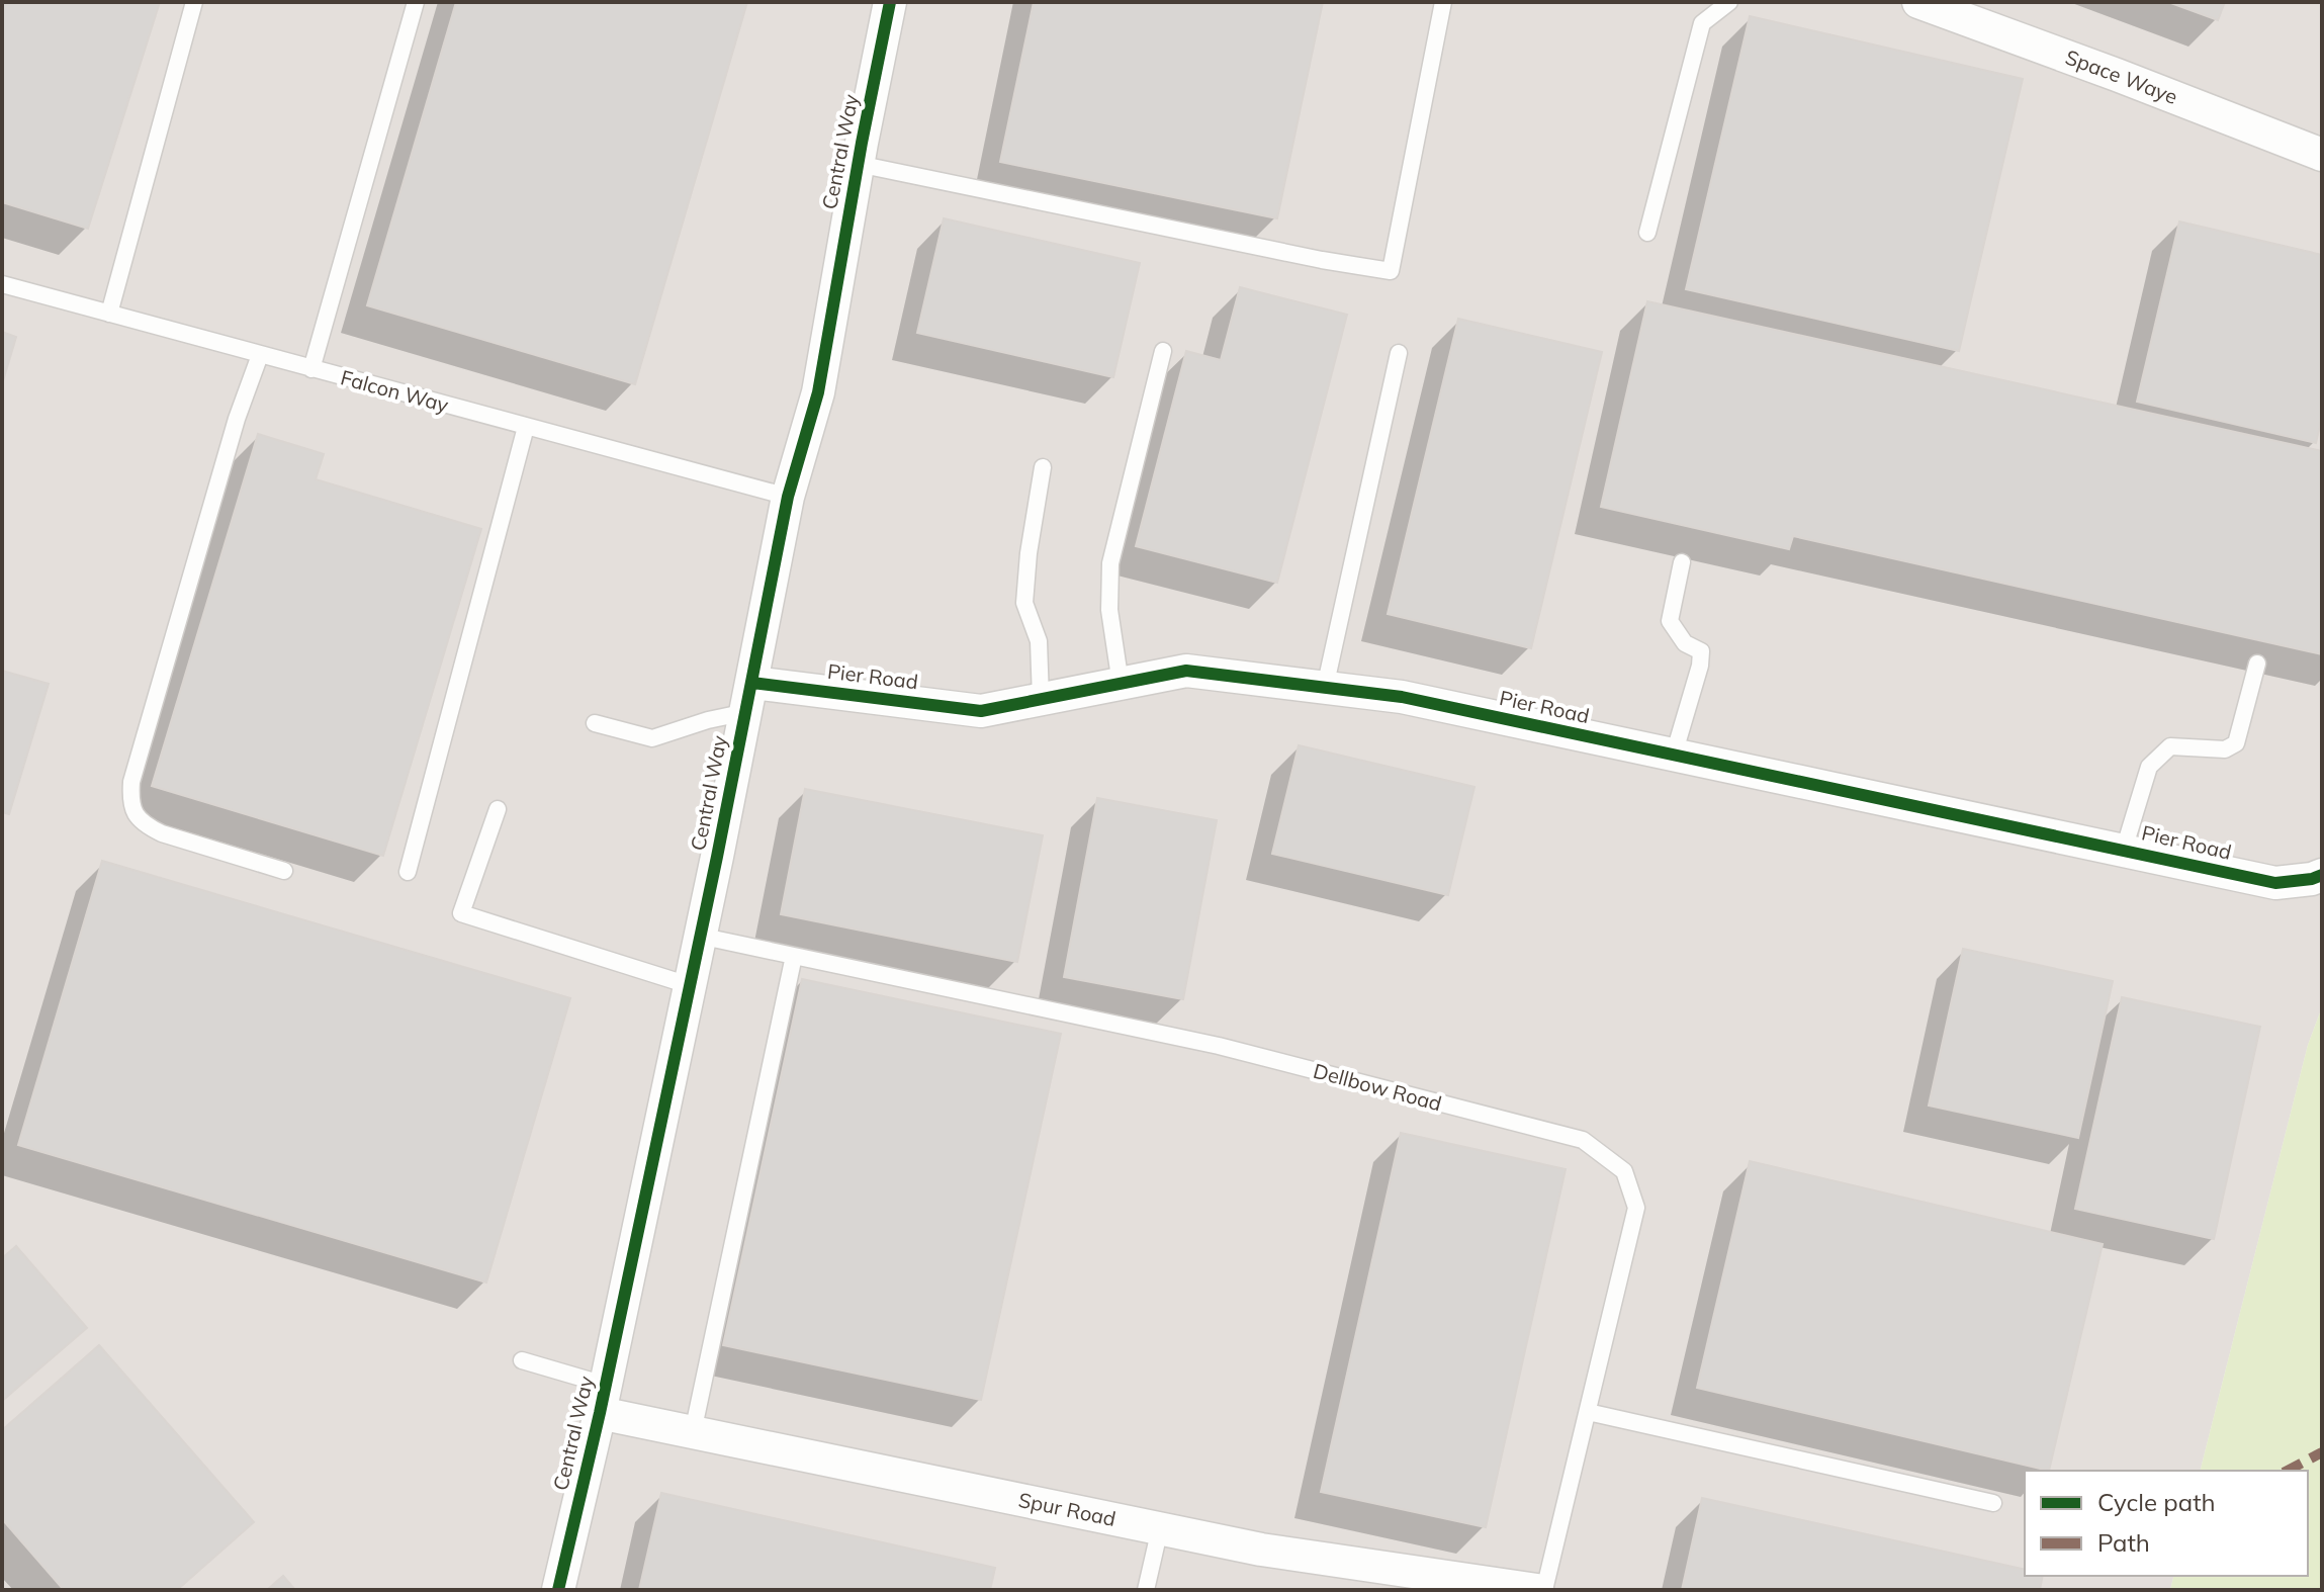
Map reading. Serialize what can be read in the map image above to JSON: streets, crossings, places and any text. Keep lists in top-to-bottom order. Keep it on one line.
{"streets":{"street":["Space Waye","Central Way","Pier Road","Spur Road"],"lane":["Falcon Way","Dellbow Road"]},"crossings":[["Central Way","Falcon Way"],["Central Way","Pier Road"],["Central Way","Dellbow Road"],["Central Way","Spur Road"]],"legend":["Cycle path","Path"]}
